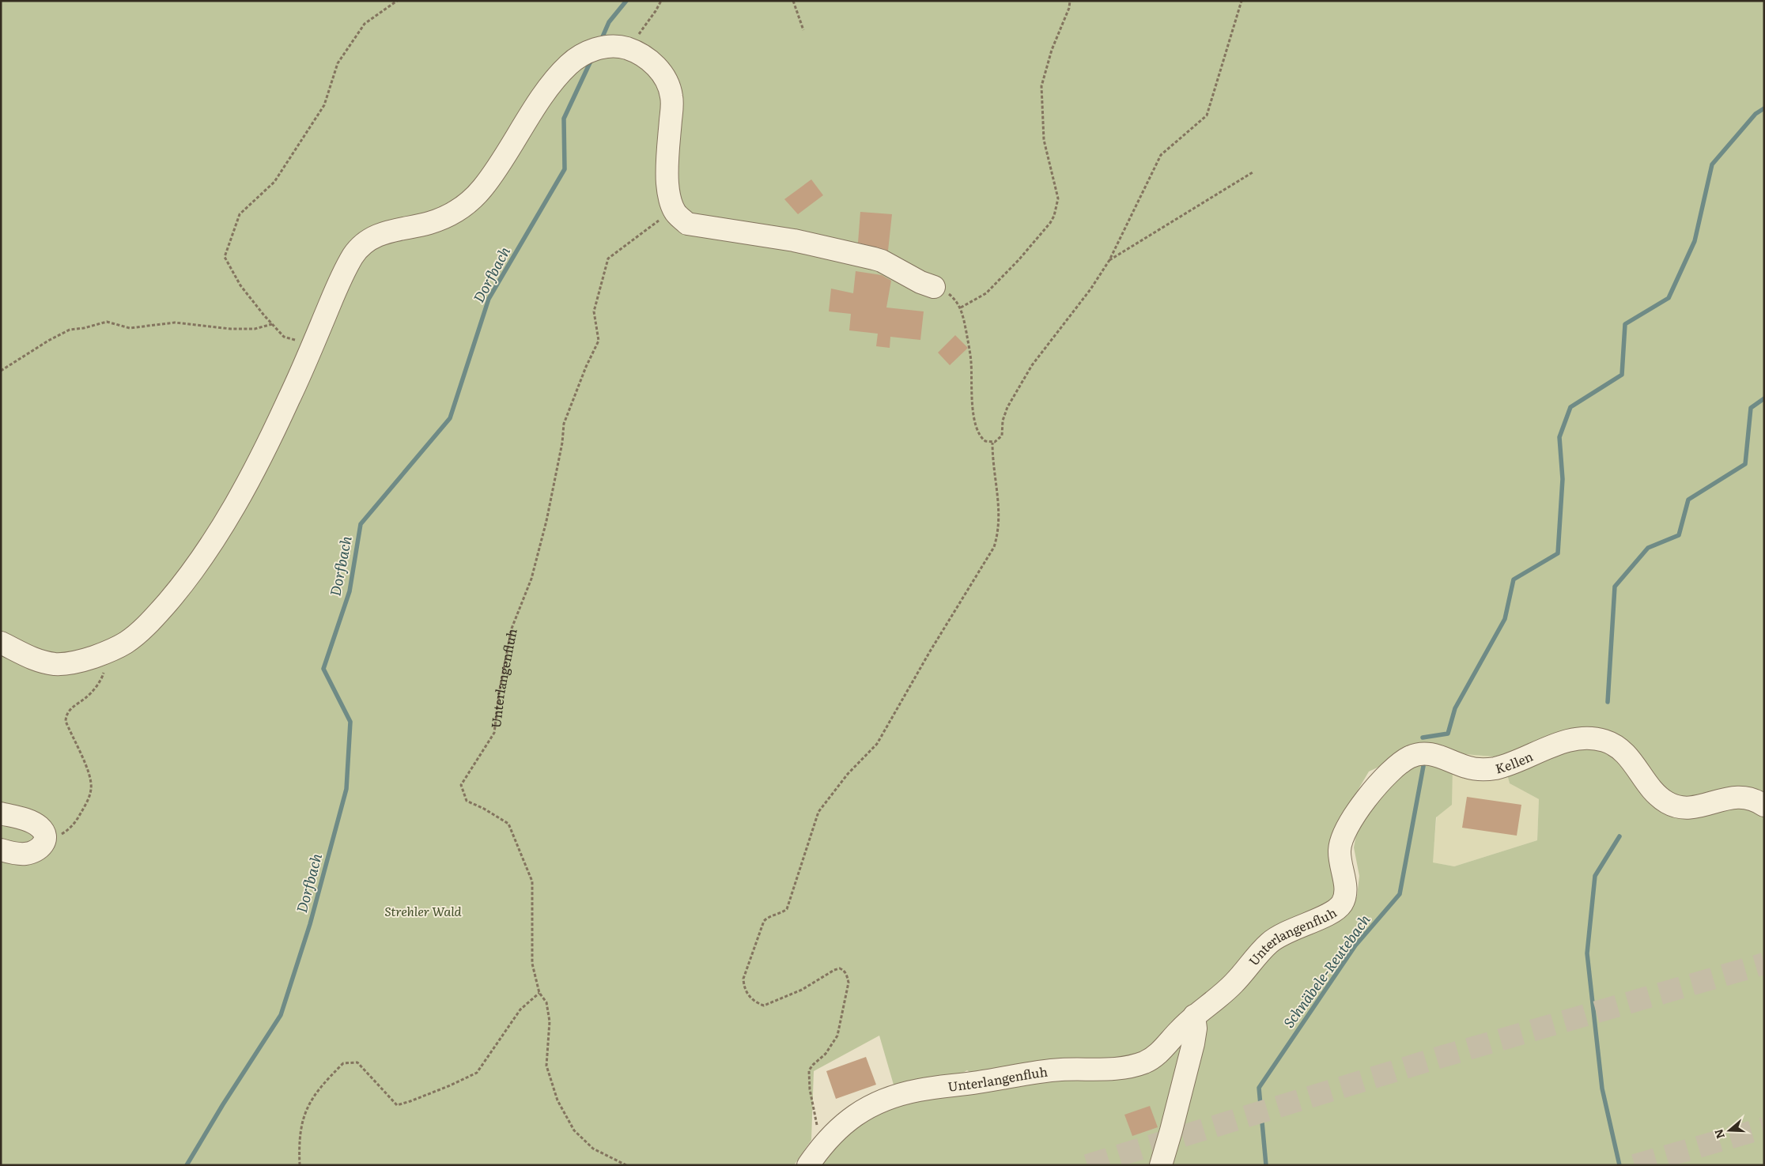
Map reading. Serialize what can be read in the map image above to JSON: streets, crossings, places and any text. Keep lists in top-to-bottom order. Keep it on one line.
{"streets":{"street":["Unterlangenfluh","Kellen"]},"crossings":[["Unterlangenfluh","Kellen"]],"water":["Dorfbach","Schnäbele-Reutebach"],"parks":["Strehler Wald"],"north":"left"}
